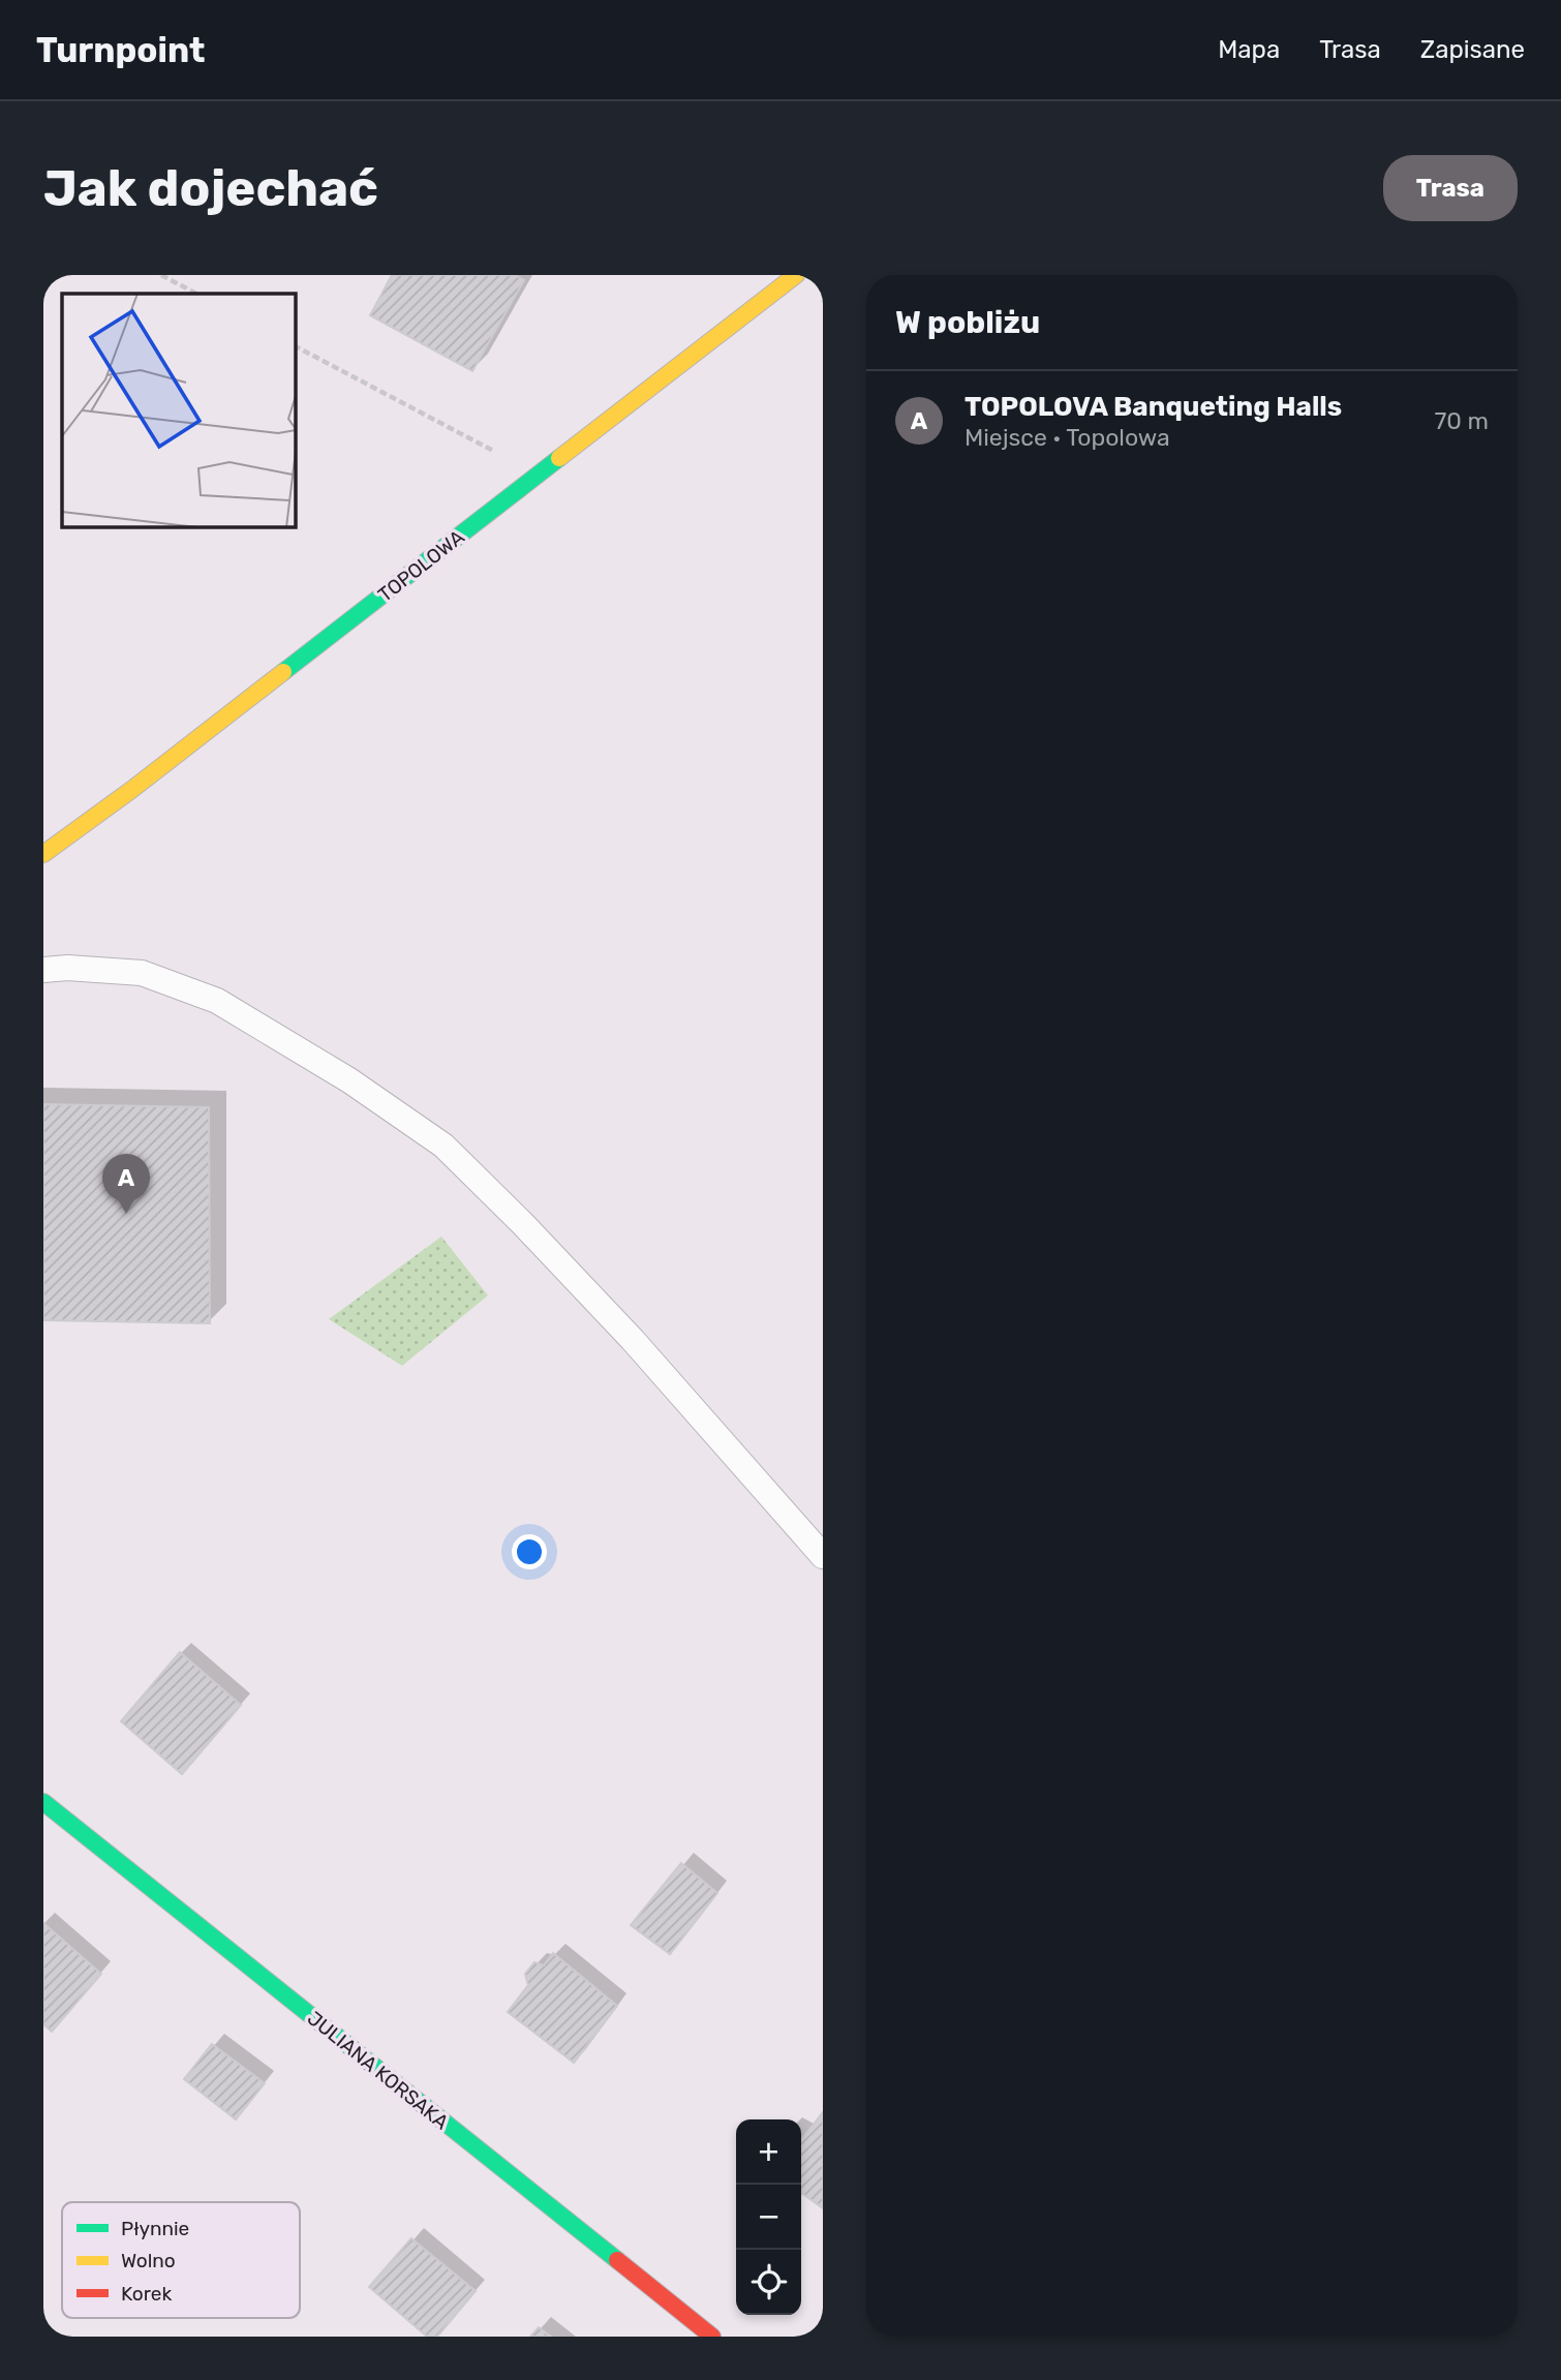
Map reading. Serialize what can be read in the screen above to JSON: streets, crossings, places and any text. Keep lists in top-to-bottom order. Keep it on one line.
{"streets":{"street":["TOPOLOWA","JULIANA KORSAKA"]},"legend":["Płynnie","Wolno","Korek"],"page":{"header":"Turnpoint","nav":["Mapa","Trasa","Zapisane"],"buttons":"Trasa","title":"Jak dojechać","heading":"W pobliżu","list":[{"mark":"A","name":"TOPOLOVA Banqueting Halls","note":"Miejsce · Topolowa","value":"70 m"}],"pins":"A","map_buttons":["+","−"]}}
